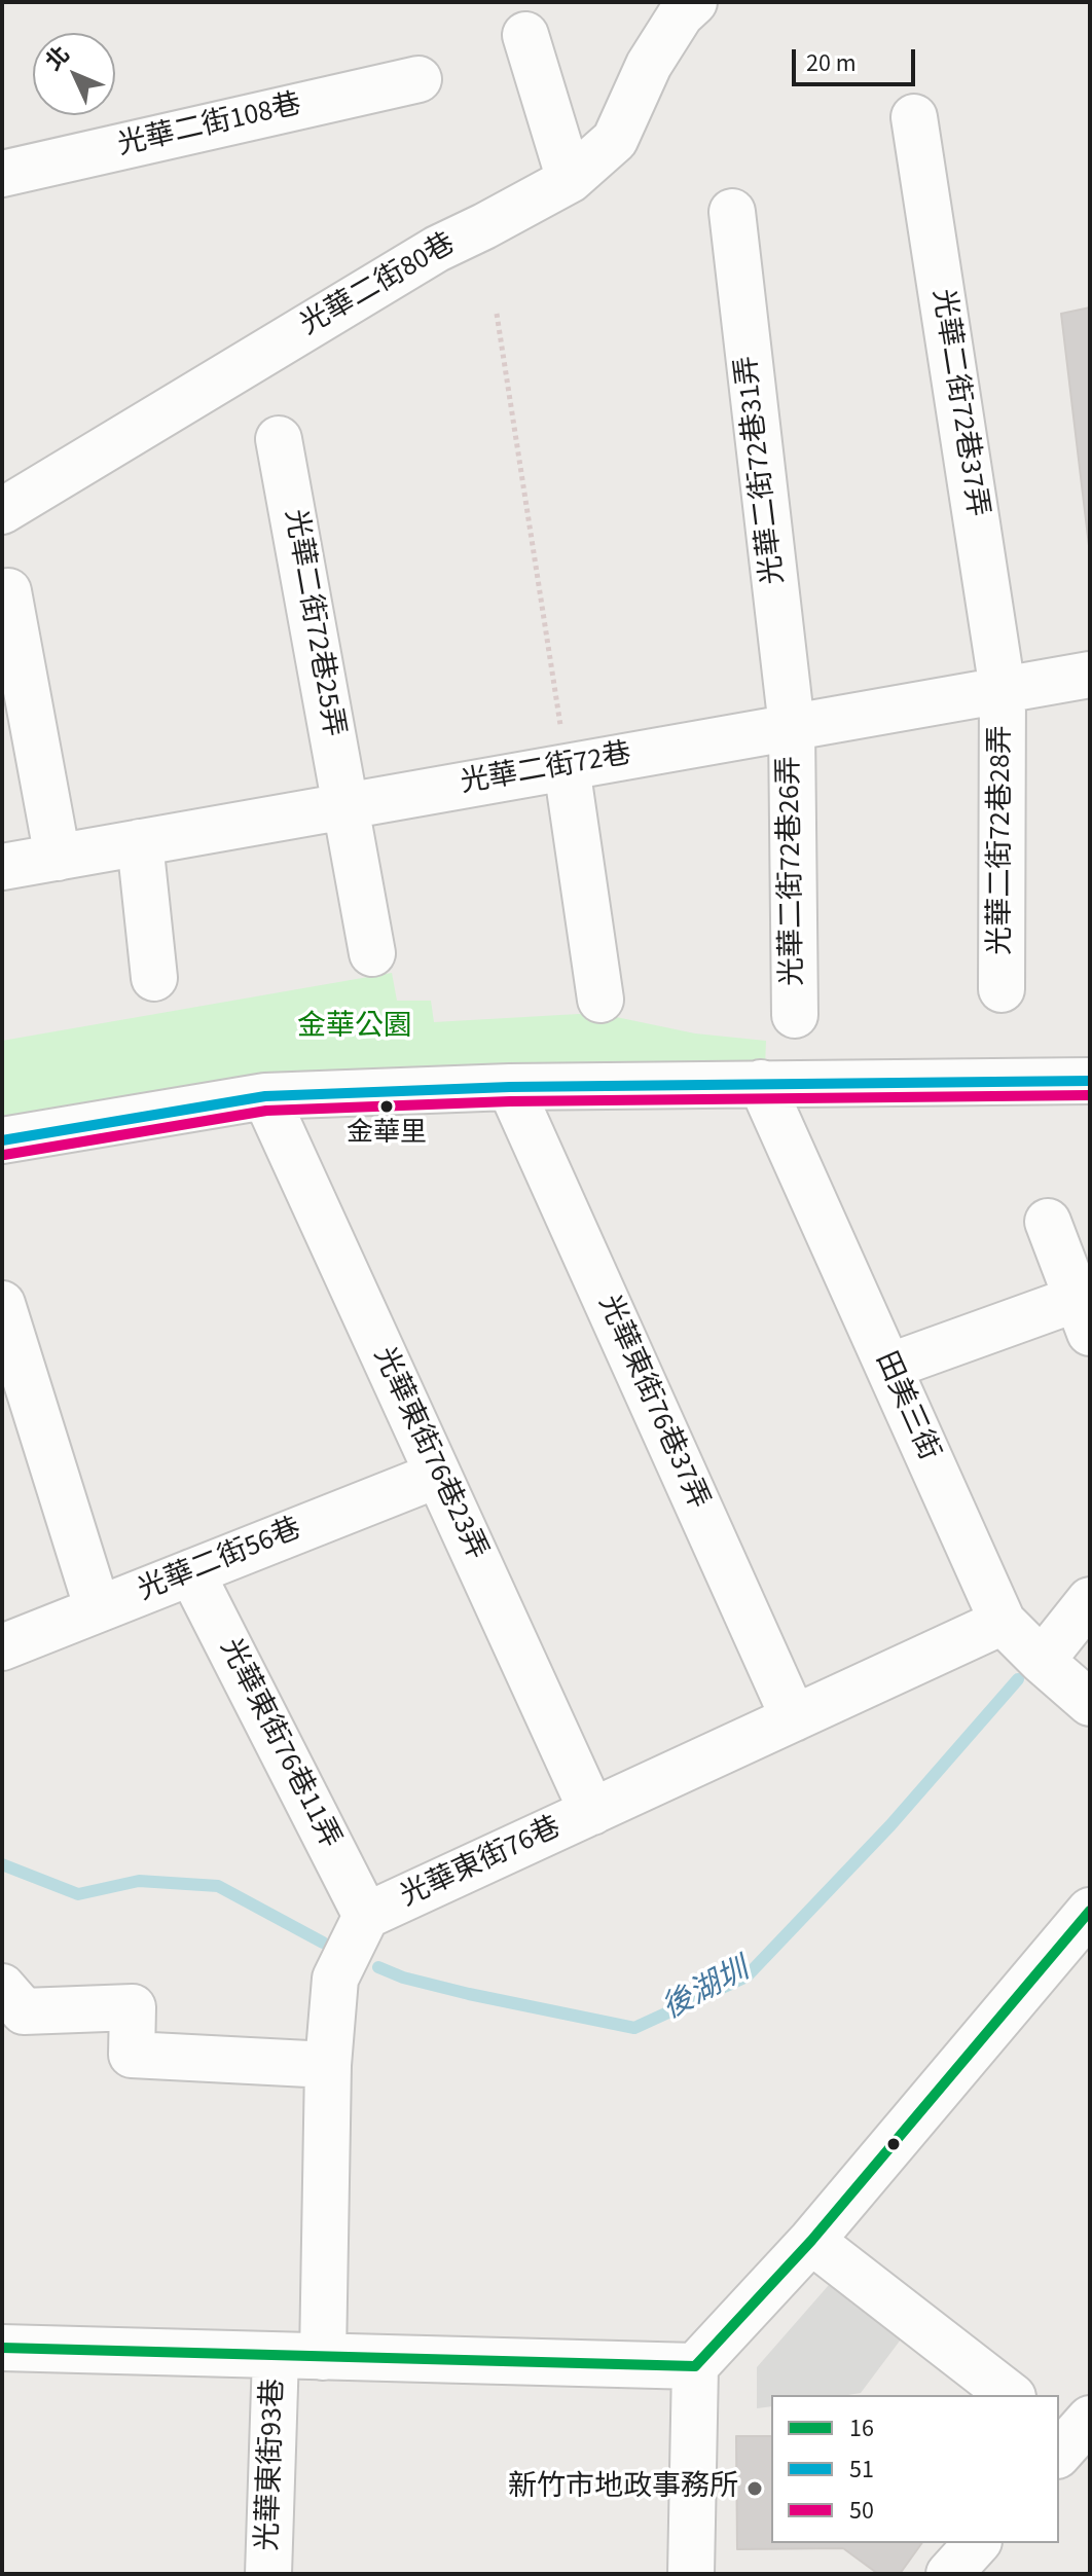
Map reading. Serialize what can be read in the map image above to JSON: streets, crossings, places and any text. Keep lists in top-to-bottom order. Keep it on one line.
{"streets":{"street":["光華二街108巷","光華二街80巷","光華二街72巷37弄","光華二街72巷31弄","光華二街72巷25弄","光華二街72巷","光華二街72巷28弄","光華二街72巷26弄","光華東街76巷37弄","田美三街","光華東街76巷23弄","光華二街56巷","光華東街76巷11弄","光華東街76巷","光華東街93巷"]},"crossings":[["光華二街72巷37弄","光華二街72巷"],["光華二街72巷37弄","光華二街72巷28弄"],["光華二街72巷31弄","光華二街72巷"],["光華二街72巷31弄","光華二街72巷26弄"],["光華二街72巷25弄","光華二街72巷"],["光華二街72巷","光華二街72巷28弄"],["光華二街72巷","光華二街72巷26弄"],["光華東街76巷37弄","光華東街76巷"],["田美三街","光華東街76巷"],["光華東街76巷23弄","光華二街56巷"],["光華東街76巷23弄","光華東街76巷"],["光華二街56巷","光華東街76巷11弄"],["光華東街76巷11弄","光華東街76巷"]],"water":["後湖圳"],"parks":["金華公園"],"places":["金華里","新竹市地政事務所"],"lines":["transit line 51","transit line 50","transit line 16"],"legend":["16","51","50"],"scale_bar":"20 m","north":"top left"}
